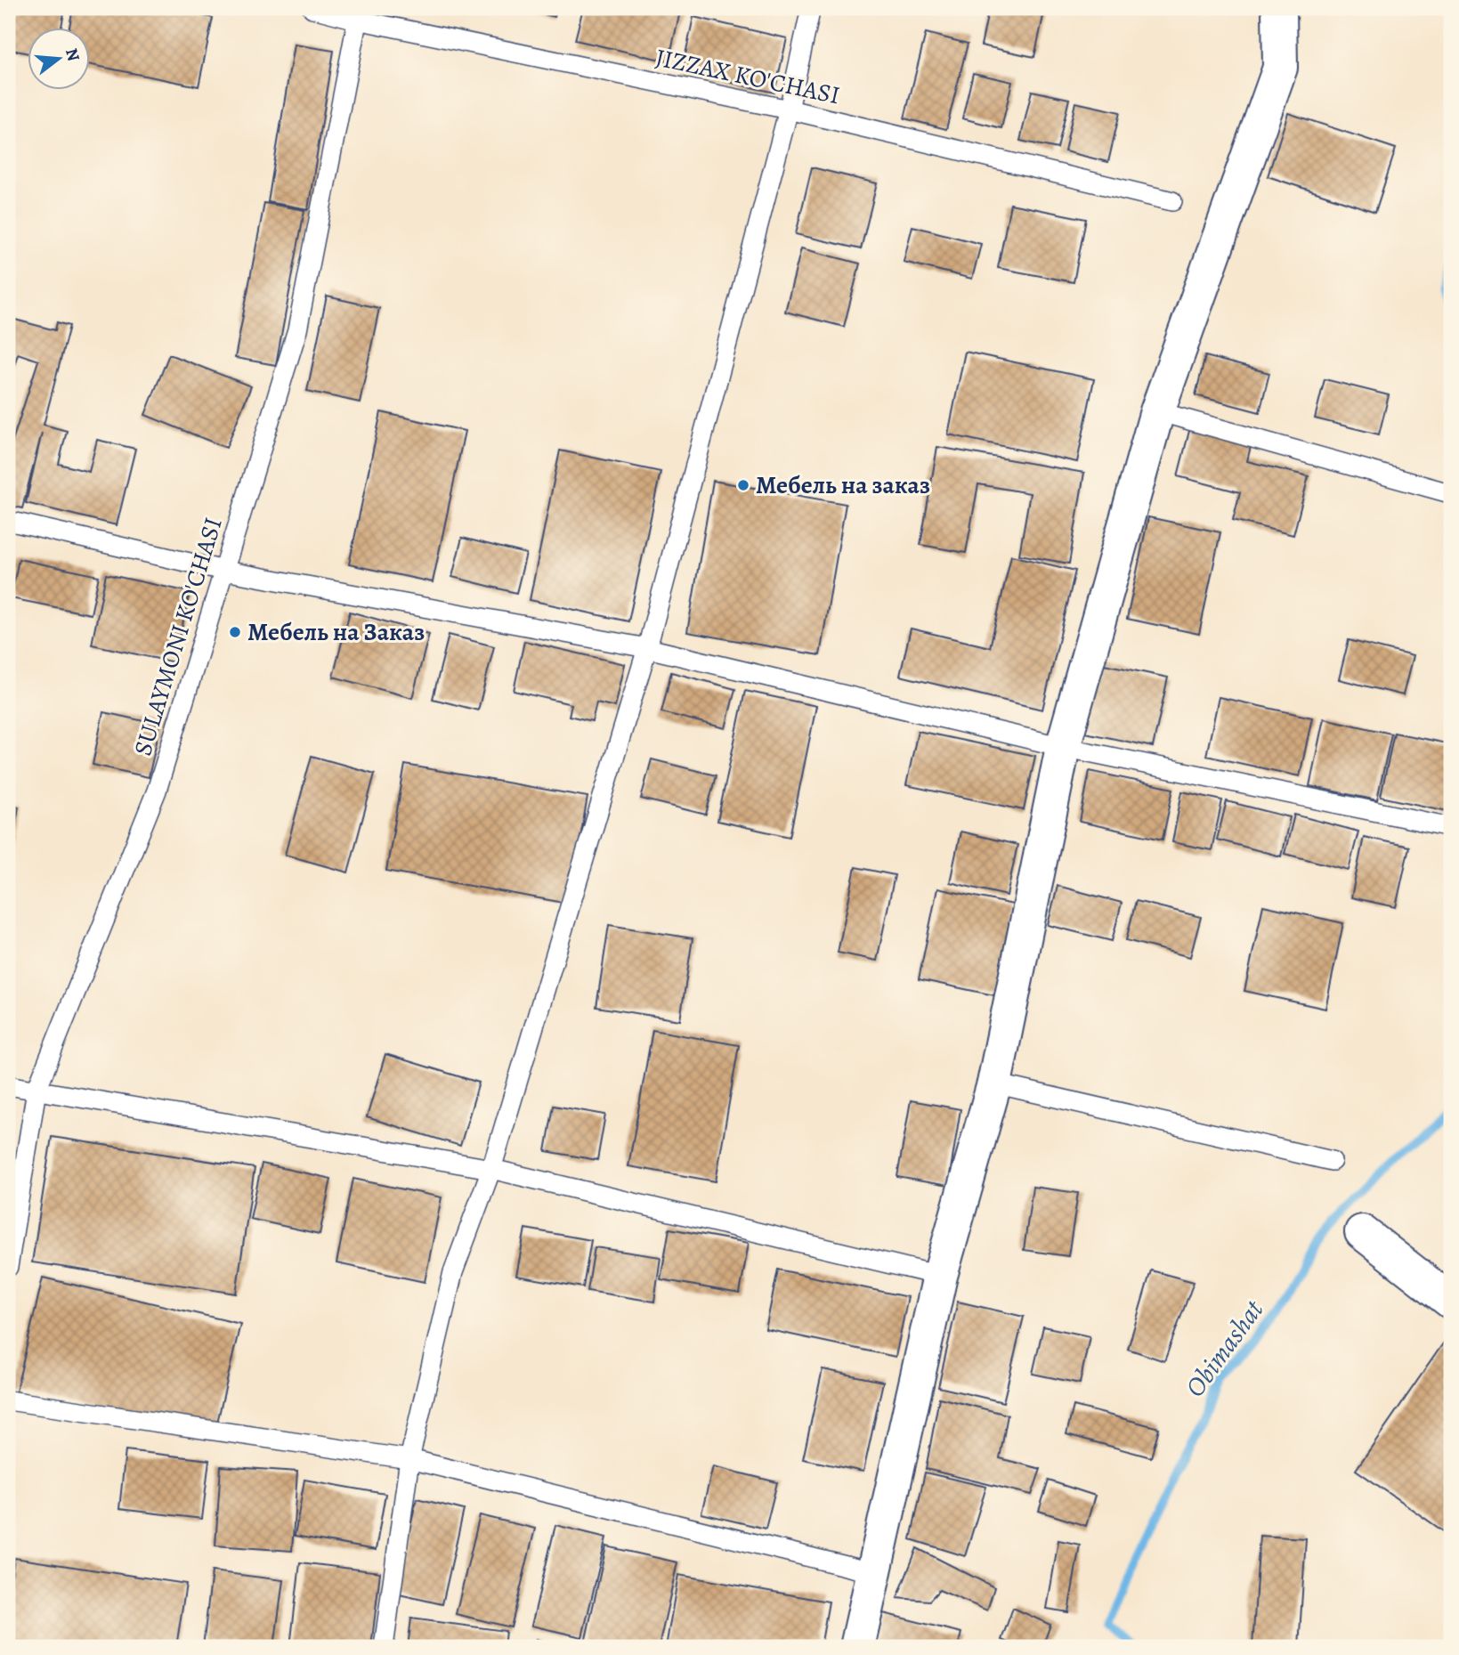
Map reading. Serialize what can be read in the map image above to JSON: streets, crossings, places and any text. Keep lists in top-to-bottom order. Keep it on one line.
{"streets":{"lane":["JIZZAX KO'CHASI","SULAYMONI KO'CHASI"]},"crossings":[["JIZZAX KO'CHASI","SULAYMONI KO'CHASI"]],"water":["Obimashat"],"places":["Мебель на заказ","Мебель на Заказ"],"north":"right"}
